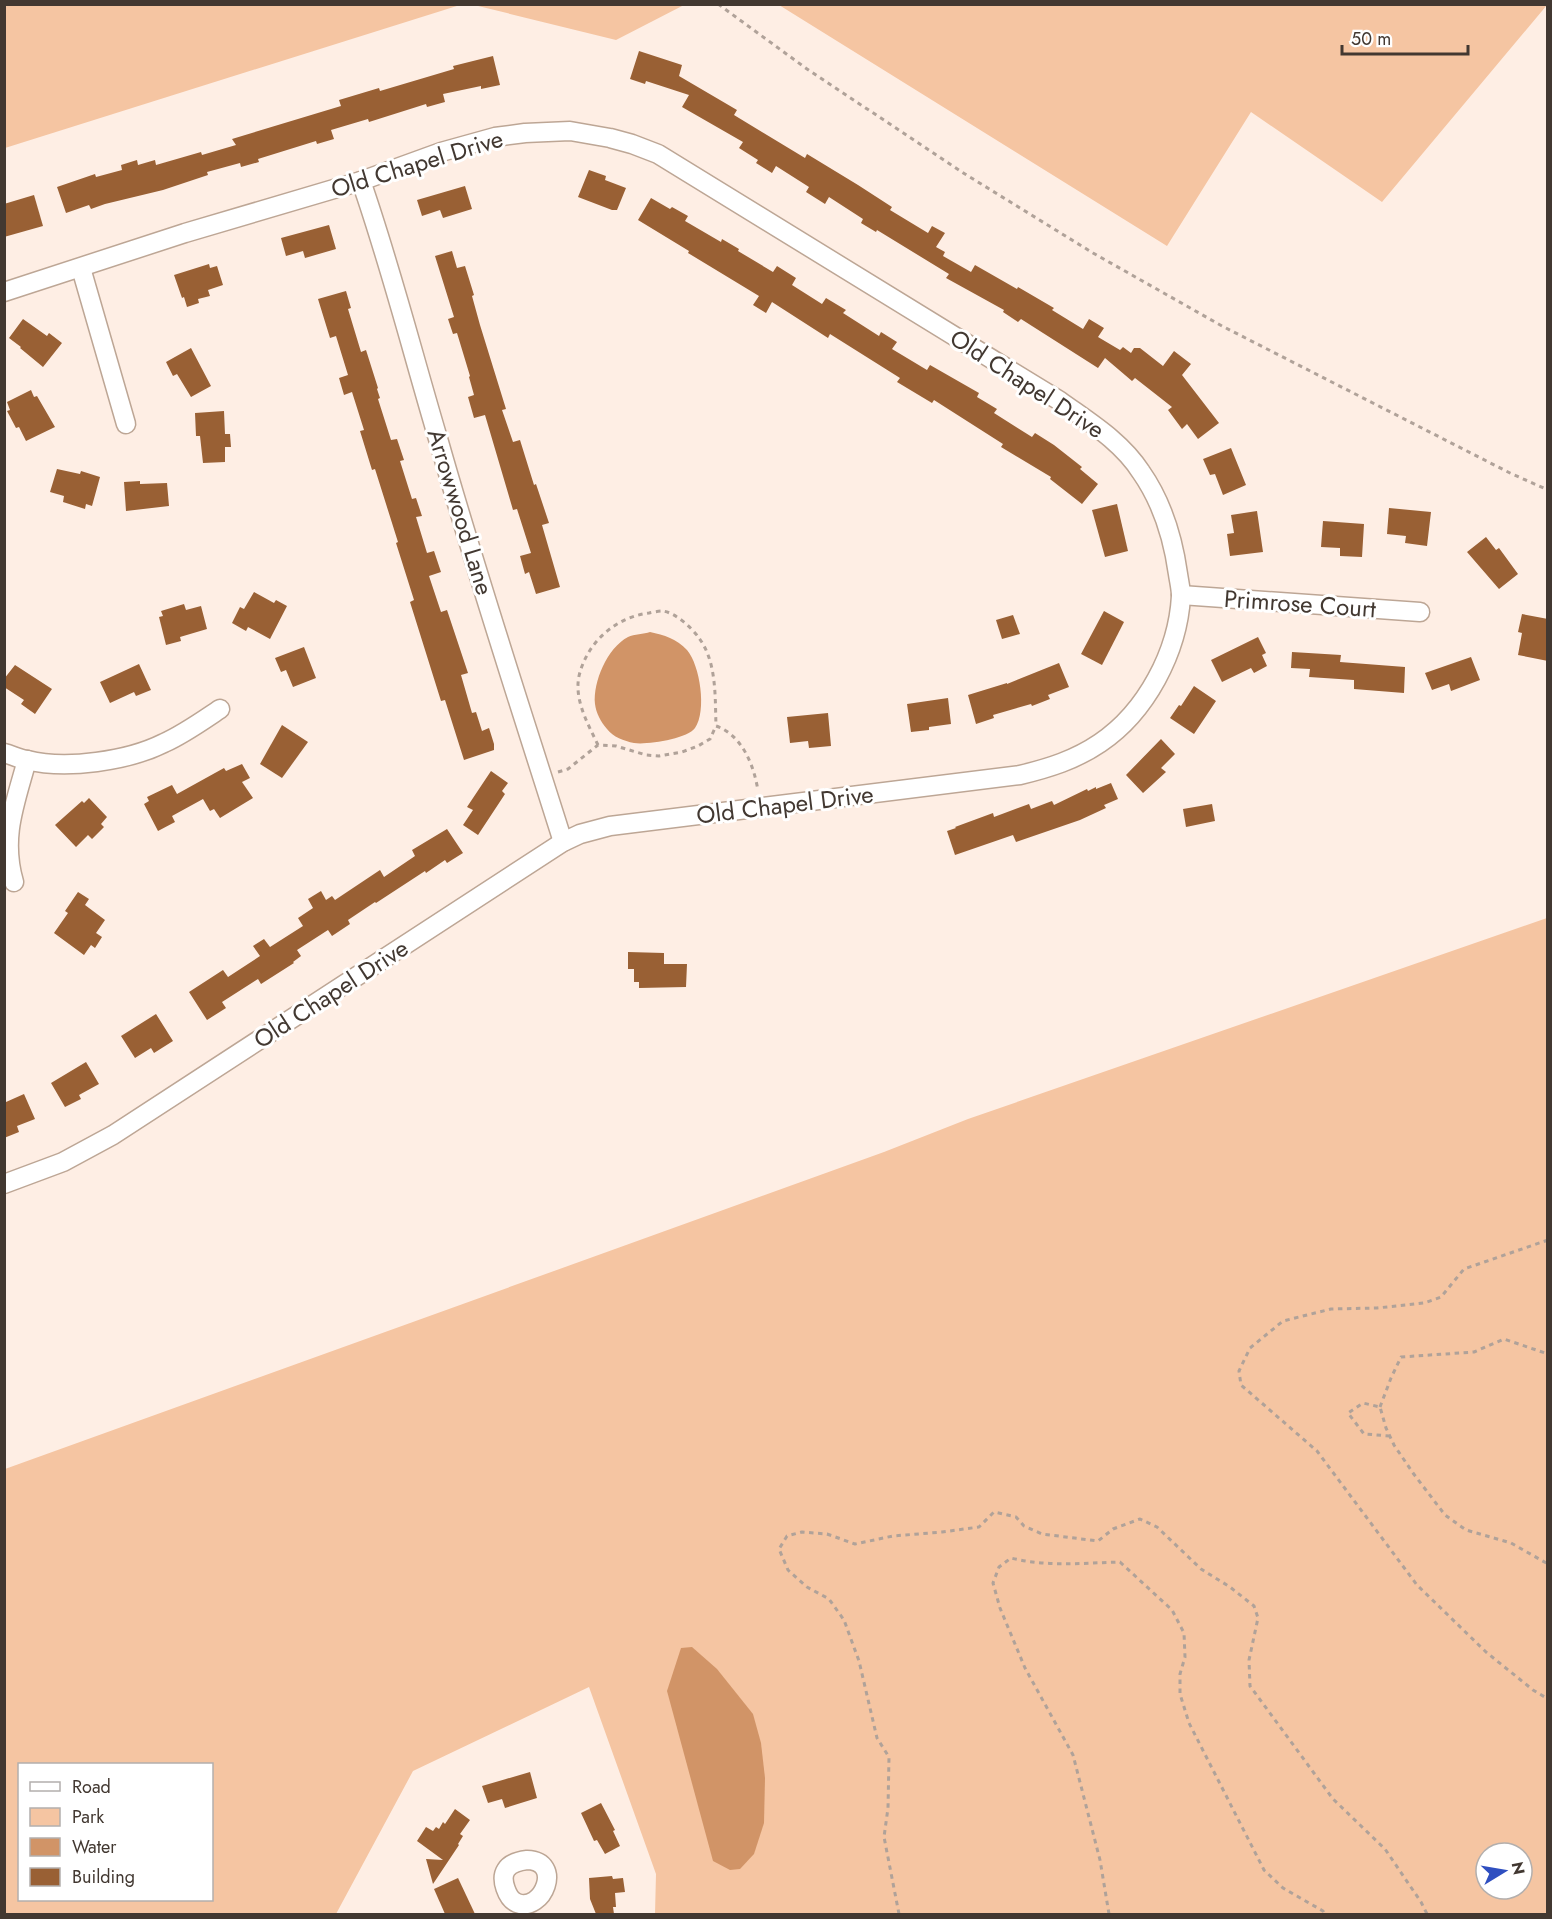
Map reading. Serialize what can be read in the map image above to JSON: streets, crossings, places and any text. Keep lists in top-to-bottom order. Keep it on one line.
{"streets":{"street":["Old Chapel Drive","Arrowwood Lane","Primrose Court"]},"crossings":[["Old Chapel Drive","Arrowwood Lane"],["Old Chapel Drive","Primrose Court"]],"legend":["Road","Park","Water","Building"],"scale_bar":"50 m","north":"right"}
